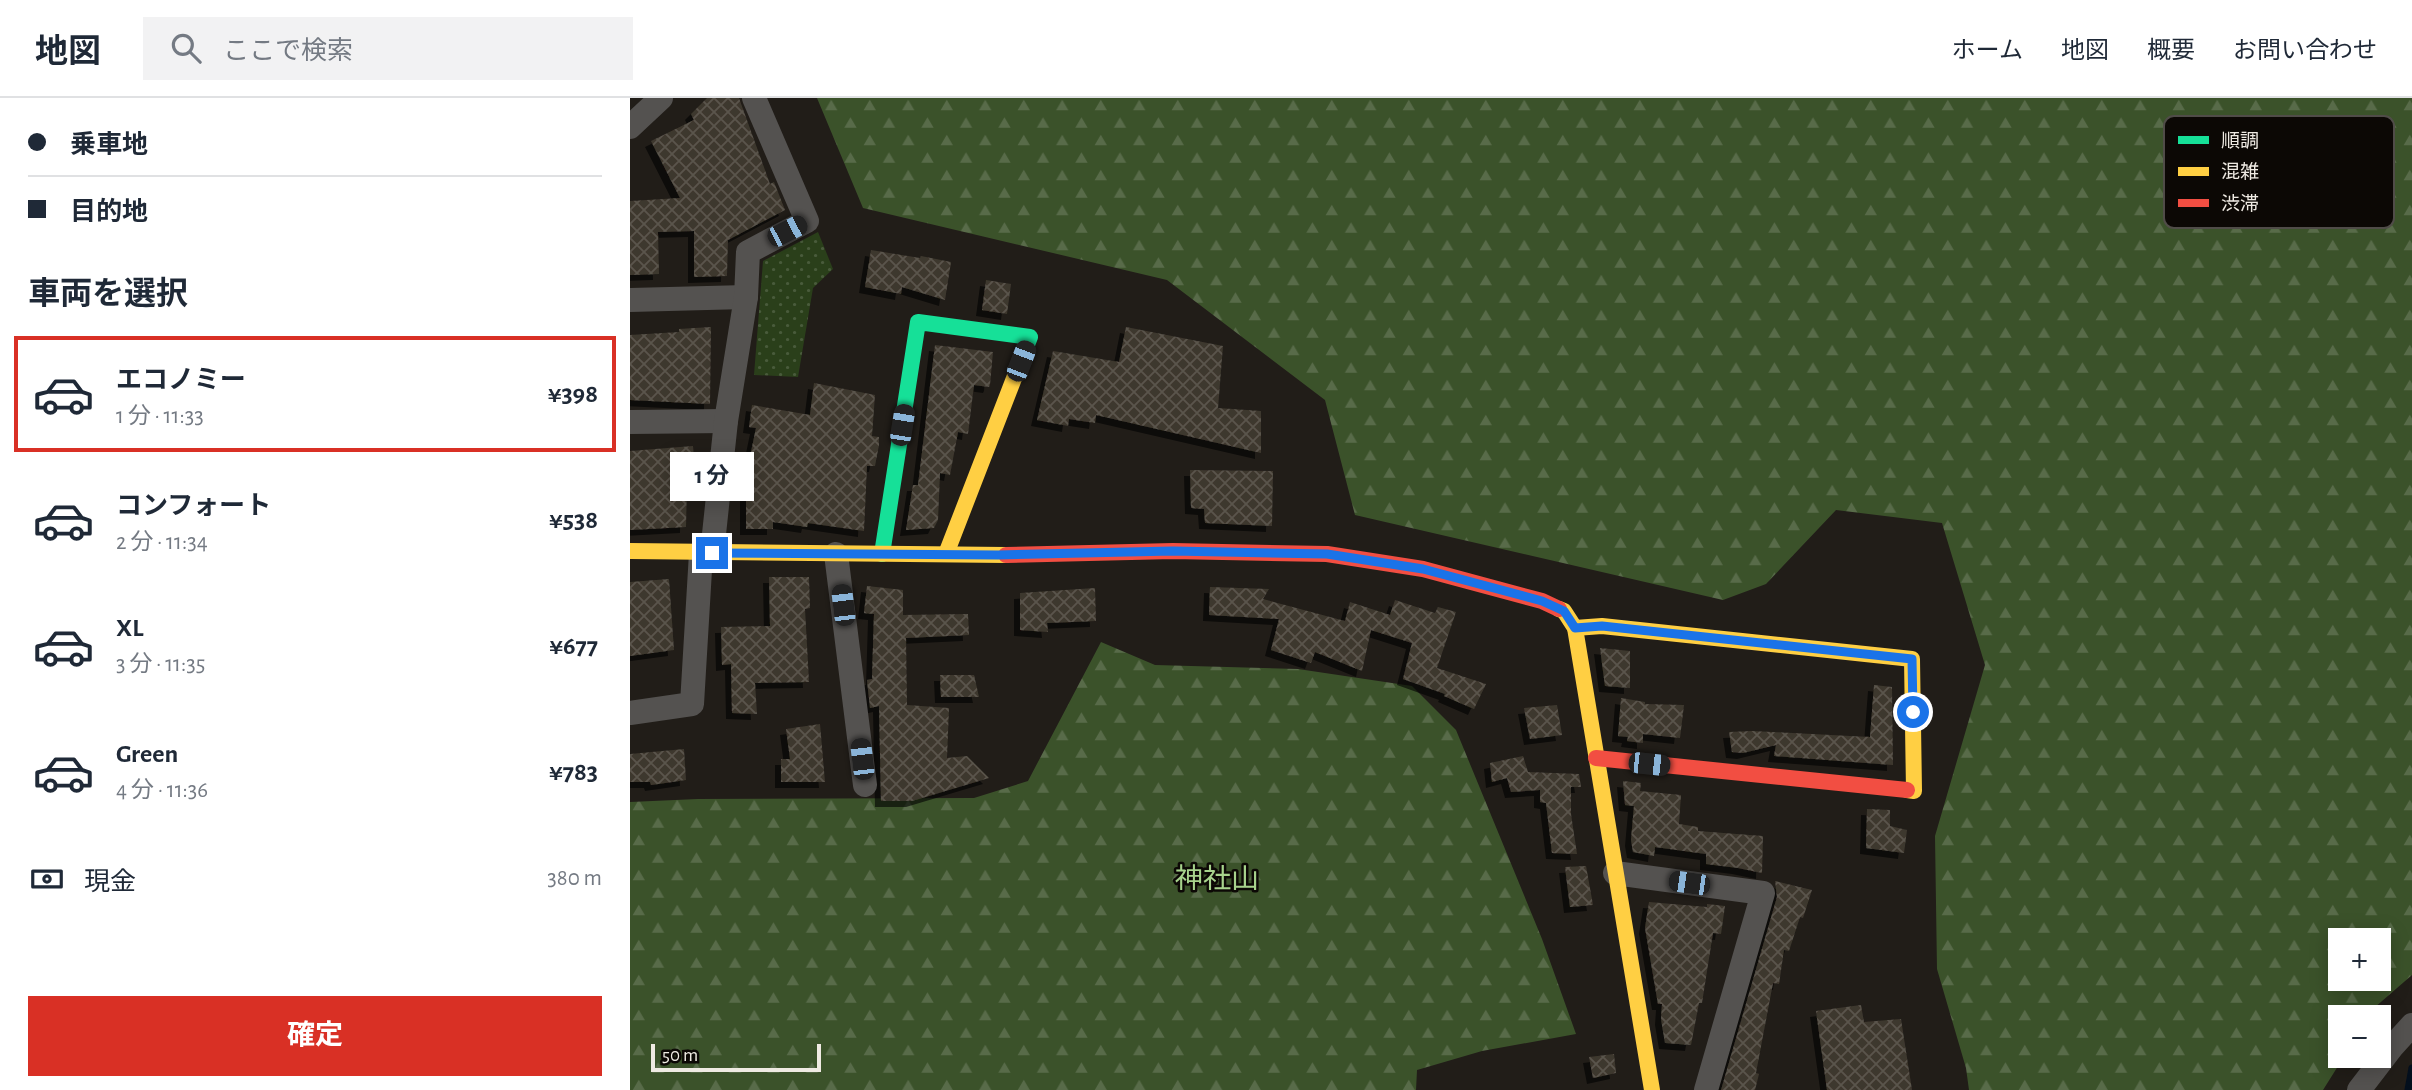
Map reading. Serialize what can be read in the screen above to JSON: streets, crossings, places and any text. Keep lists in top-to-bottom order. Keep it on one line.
{"parks":["神社山"],"legend":["順調","混雑","渋滞"],"scale_bar":"50 m","page":{"header":"地図","search":"ここで検索","nav":["ホーム","地図","概要","お問い合わせ"],"banner":["乗車地","目的地"],"heading":"車両を選択","list":[{"name":"エコノミー","note":"1 分 · 11:33","value":"¥398"},{"name":"コンフォート","note":"2 分 · 11:34","value":"¥538"},{"name":"XL","note":"3 分 · 11:35","value":"¥677"},{"name":"Green","note":"4 分 · 11:36","value":"¥783"}],"bubble":"1 分","pay":["現金","380 m"],"map_buttons":["+","−"],"buttons":"確定","scale":"50 m"}}
